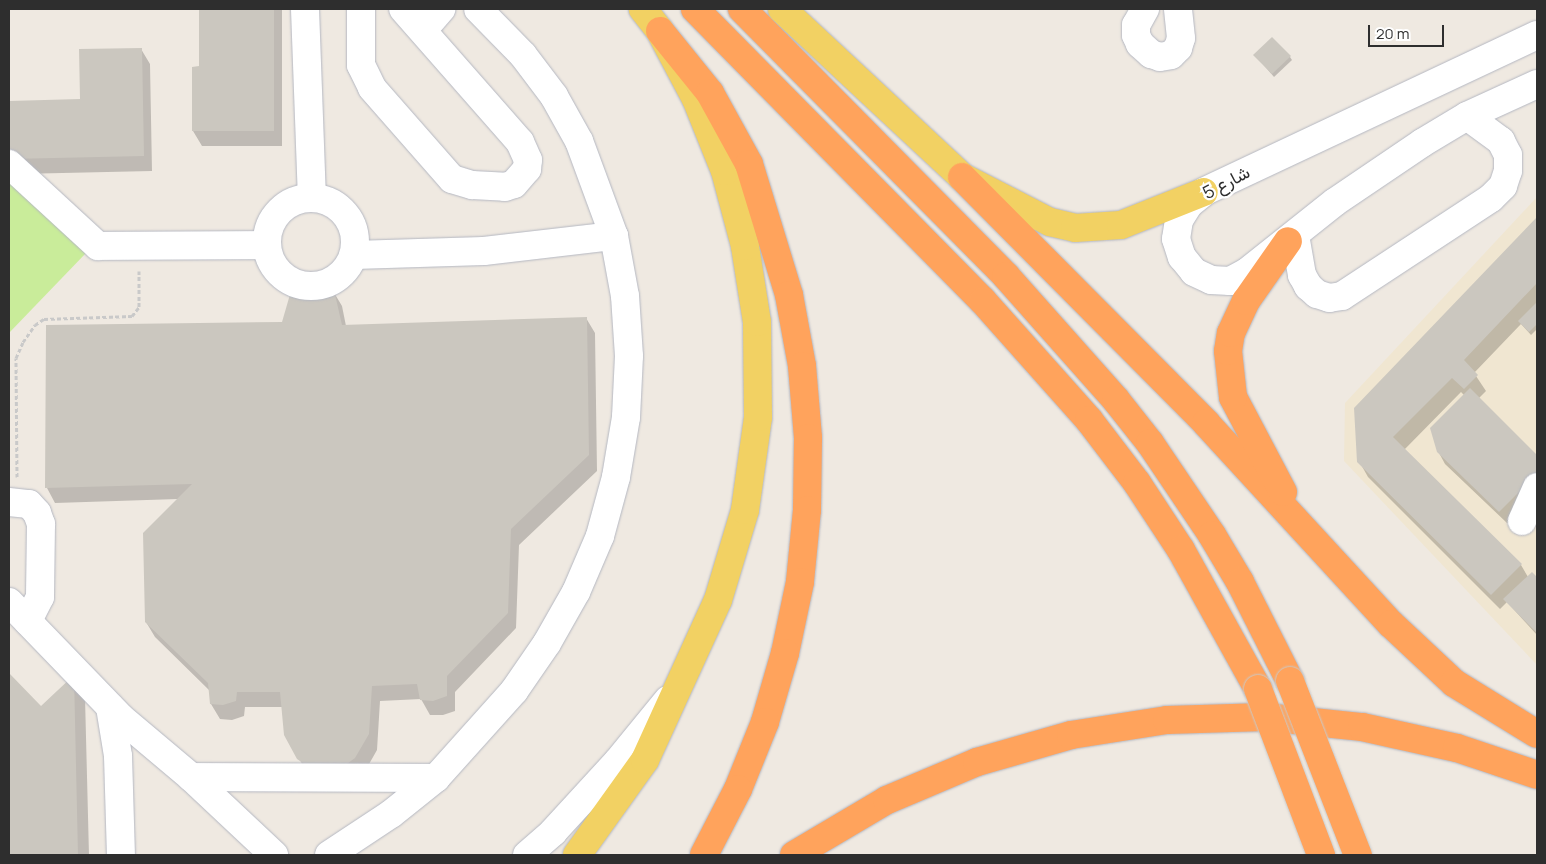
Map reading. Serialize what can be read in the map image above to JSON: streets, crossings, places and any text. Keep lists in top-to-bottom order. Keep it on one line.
{"streets":{"street":["شارع 5"]},"scale_bar":"20 m"}
